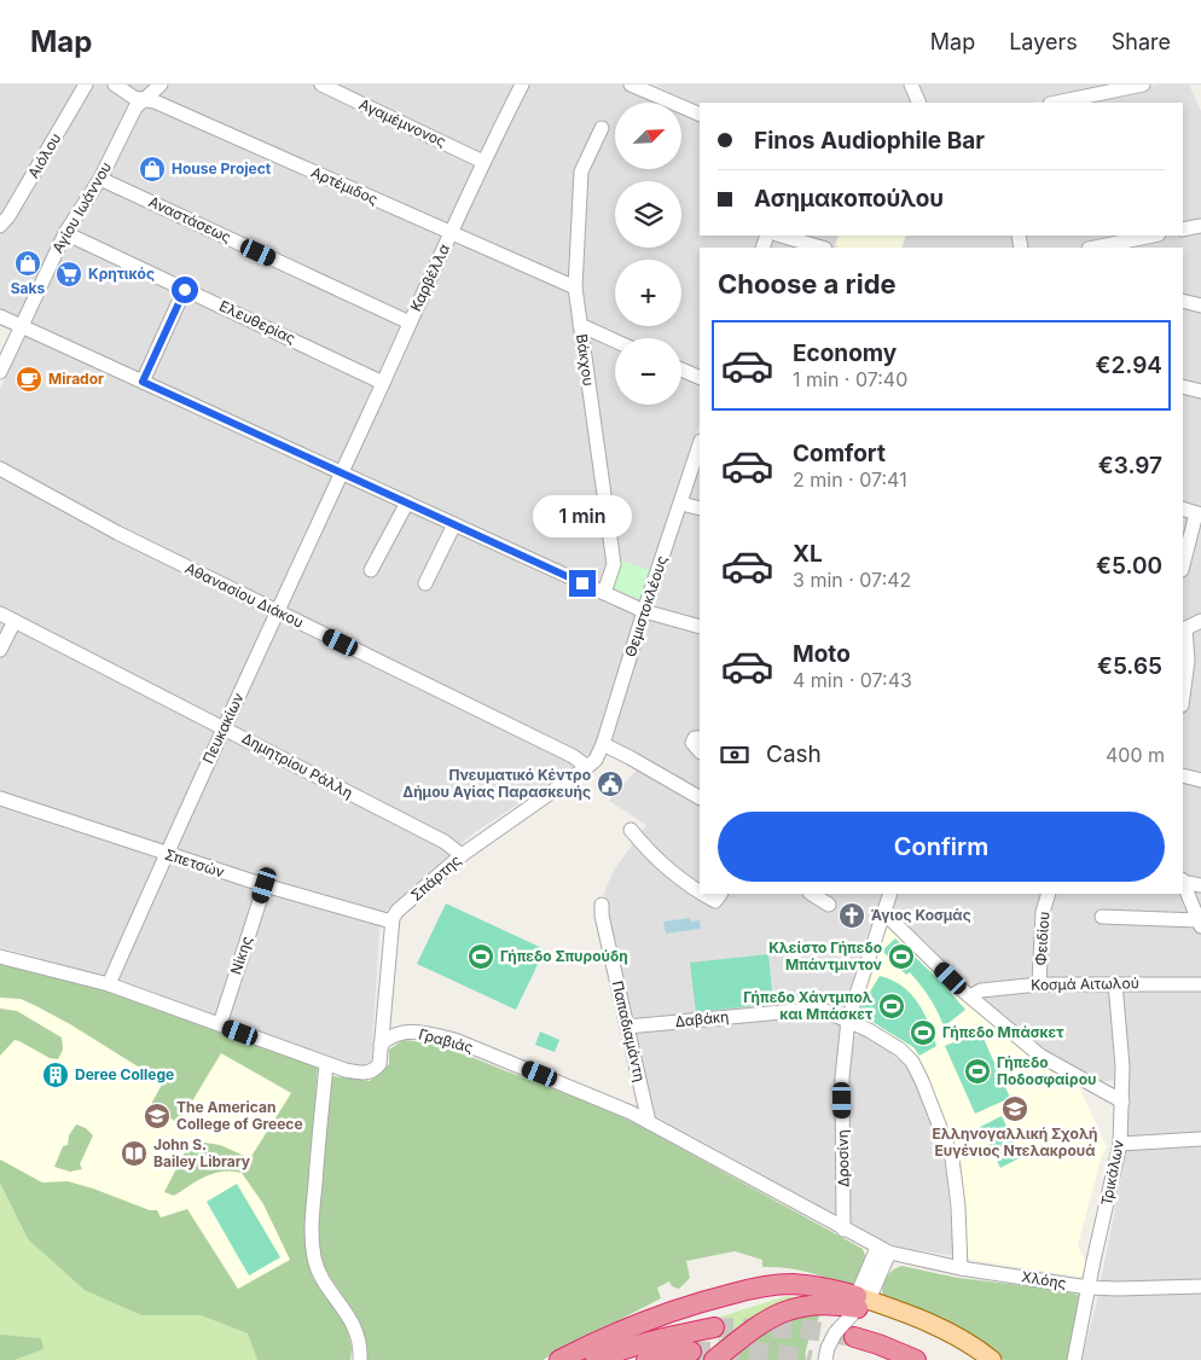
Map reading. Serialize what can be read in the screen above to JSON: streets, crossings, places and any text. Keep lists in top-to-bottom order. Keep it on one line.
{"streets":{"street":["Αγαμέμνονος","Αιόλου","Αρτέμιδος","Αγίου Ιωάννου","Αναστάσεως","Καρβέλλα","Ελευθερίας","Βάκχου","Αθανασίου Διάκου","Θεμιστοκλέους","Πευκακίων","Δημητρίου Ράλλη","Σπετσών","Σπάρτης","Φειδίου","Νίκης","Κοσμά Αιτωλού","Δαβάκη","Παπαδιαμάντη","Γραβιάς","Δροσίνη","Τρικάλων","Χλόης"]},"crossings":[["Αγαμέμνονος","Καρβέλλα"],["Αρτέμιδος","Αγίου Ιωάννου"],["Αρτέμιδος","Καρβέλλα"],["Αρτέμιδος","Βάκχου"],["Αγίου Ιωάννου","Αναστάσεως"],["Αγίου Ιωάννου","Ελευθερίας"],["Αναστάσεως","Καρβέλλα"],["Καρβέλλα","Ελευθερίας"],["Καρβέλλα","Πευκακίων"],["Αθανασίου Διάκου","Θεμιστοκλέους"],["Αθανασίου Διάκου","Πευκακίων"],["Αθανασίου Διάκου","Σπάρτης"],["Θεμιστοκλέους","Σπάρτης"],["Πευκακίων","Δημητρίου Ράλλη"],["Πευκακίων","Σπετσών"],["Δημητρίου Ράλλη","Σπάρτης"],["Σπετσών","Σπάρτης"],["Σπετσών","Νίκης"],["Φειδίου","Κοσμά Αιτωλού"],["Κοσμά Αιτωλού","Τρικάλων"],["Δαβάκη","Παπαδιαμάντη"],["Δαβάκη","Δροσίνη"],["Δαβάκη","Χλόης"],["Παπαδιαμάντη","Γραβιάς"],["Γραβιάς","Δροσίνη"],["Γραβιάς","Χλόης"],["Τρικάλων","Χλόης"]],"places":{"shop":["House Project","Saks"],"supermarket":["Κρητικός"],"cafe":["Mirador"],"public building":["Πνευματικό Κέντρο Δήμου Αγίας Παρασκευής"],"church":["Άγιος Κοσμάς"],"sports":["Γήπεδο Σπυρούδη","Κλείστο Γήπεδο Μπάντμιντον","Γήπεδο Χάντμπολ και Μπάσκετ","Γήπεδο Μπάσκετ","Γήπεδο Ποδοσφαίρου"],"building":["Deree College"],"school or university":["Ελληνογαλλική Σχολή Ευγένιος Ντελακρουά","The American College of Greece"],"library":["John S. Bailey Library"]},"north":"top right","page":{"header":"Map","nav":["Map","Layers","Share"],"map_buttons":["+","−"],"banner":["Finos Audiophile Bar","Ασημακοπούλου"],"heading":"Choose a ride","list":[{"name":"Economy","note":"1 min · 07:40","value":"€2.94"},{"name":"Comfort","note":"2 min · 07:41","value":"€3.97"},{"name":"XL","note":"3 min · 07:42","value":"€5.00"},{"name":"Moto","note":"4 min · 07:43","value":"€5.65"}],"bubble":"1 min","pay":["Cash","400 m"],"buttons":"Confirm"}}
